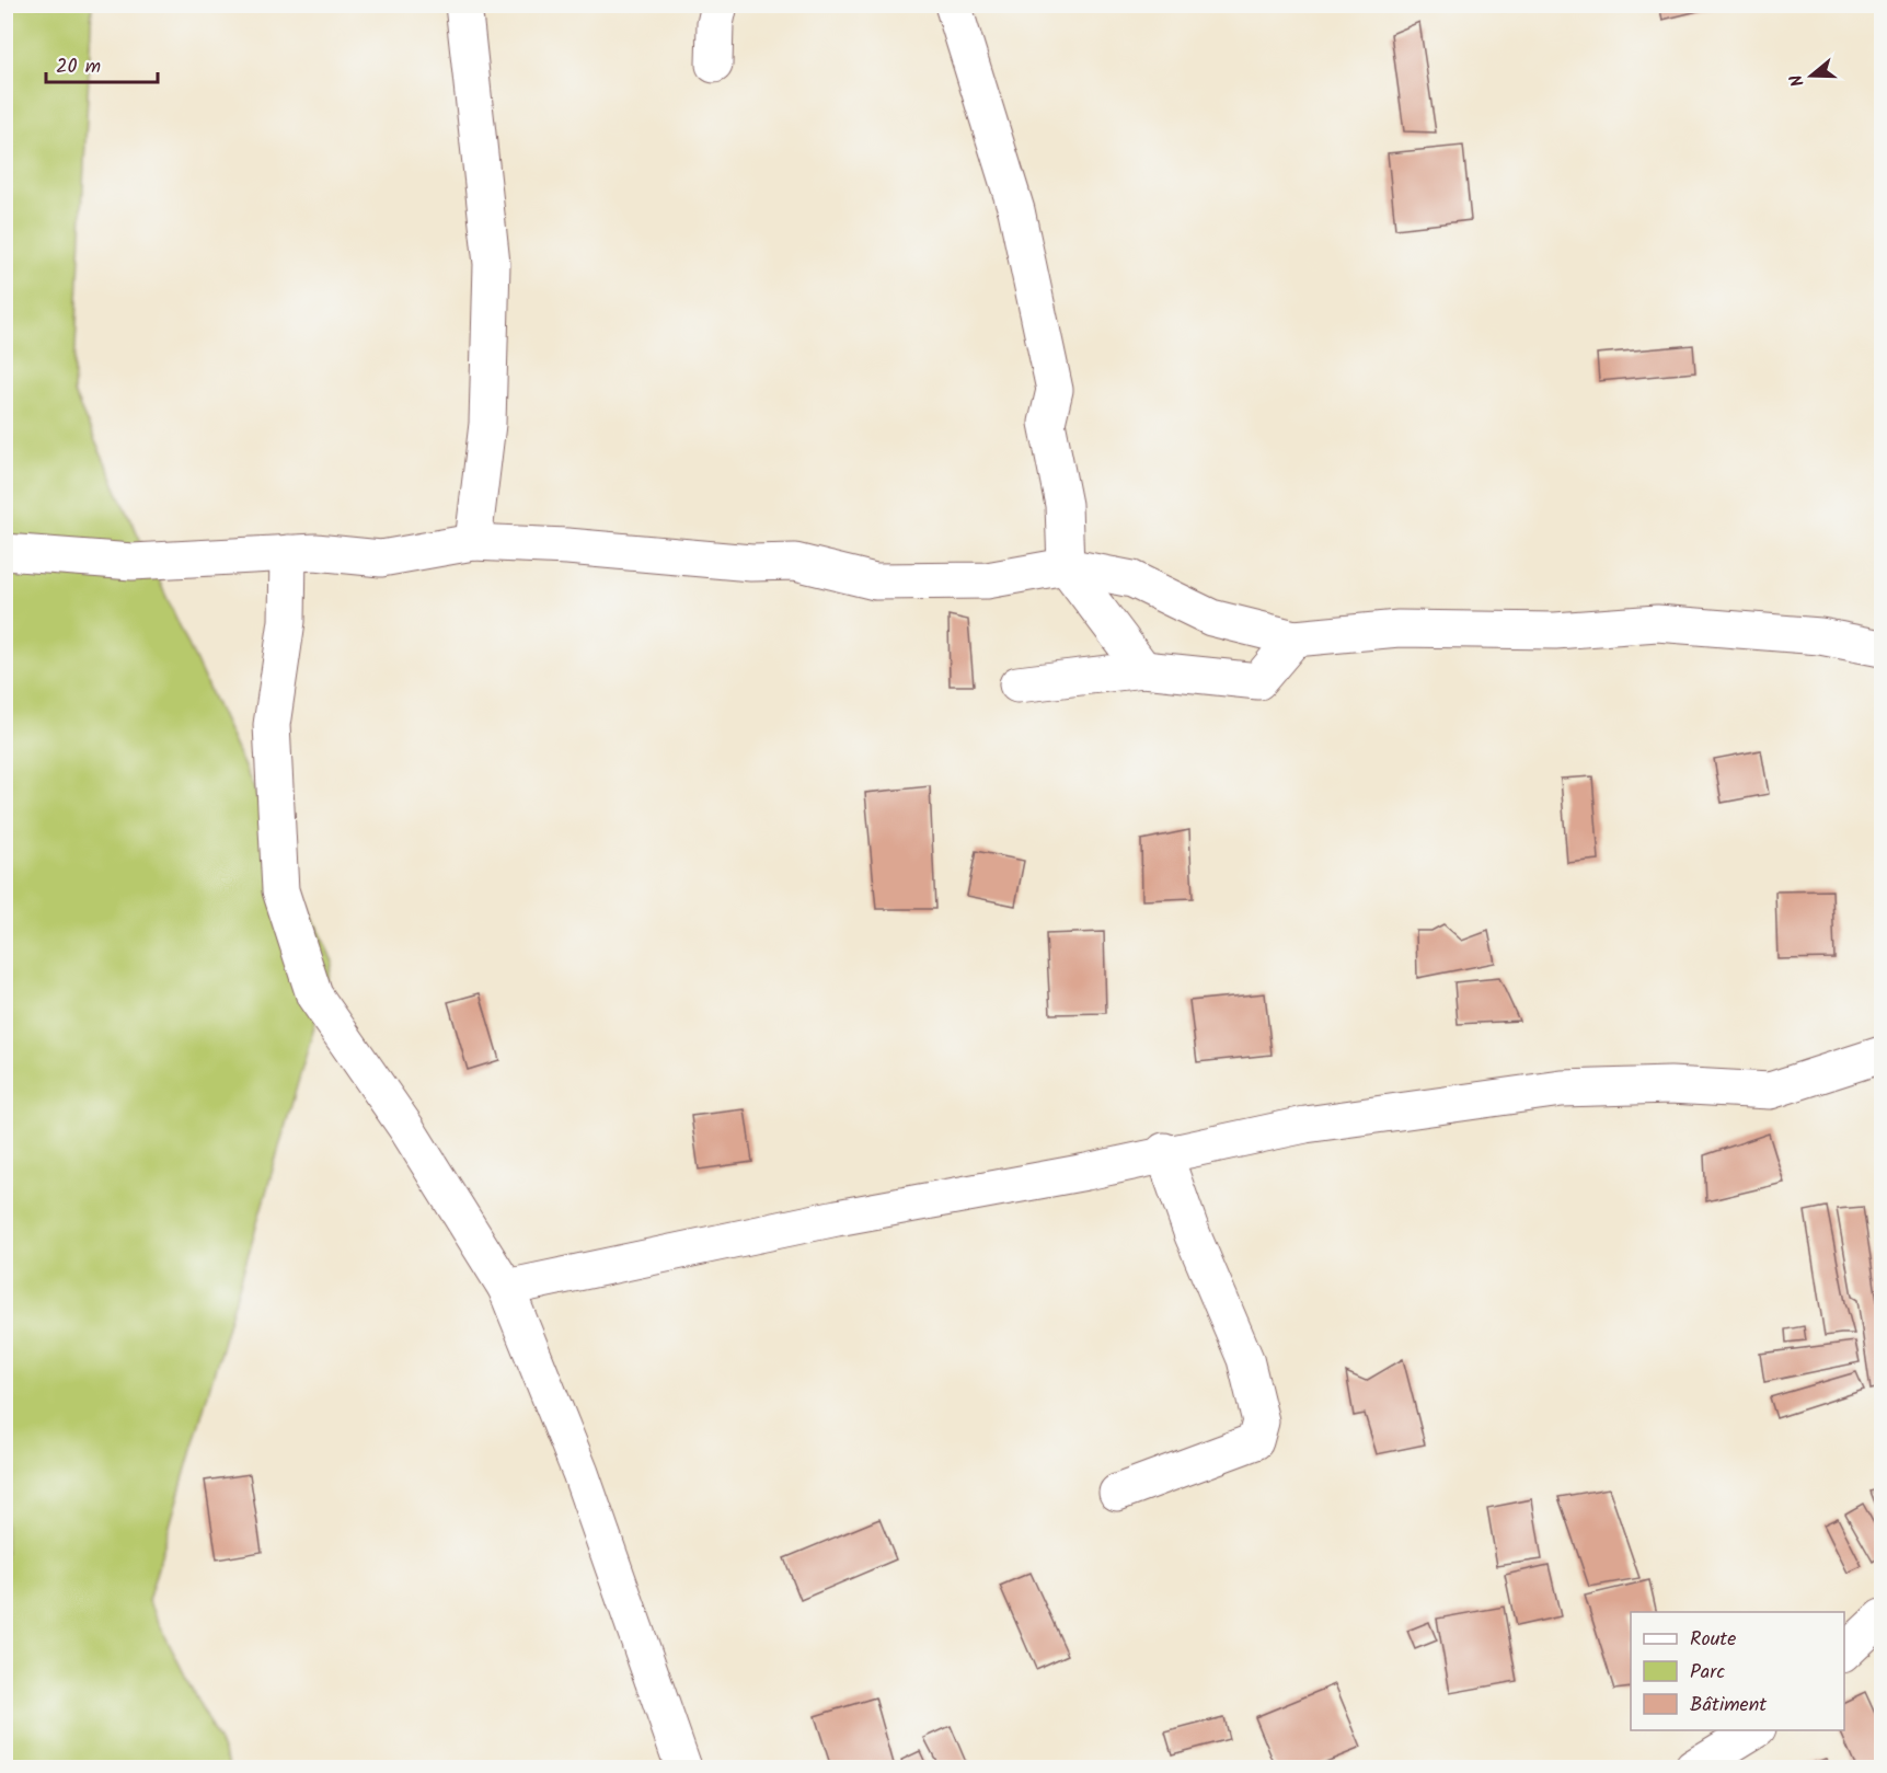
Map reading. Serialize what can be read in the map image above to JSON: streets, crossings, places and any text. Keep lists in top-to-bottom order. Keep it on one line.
{"legend":["Route","Parc","Bâtiment"],"scale_bar":"20 m","north":"left"}
